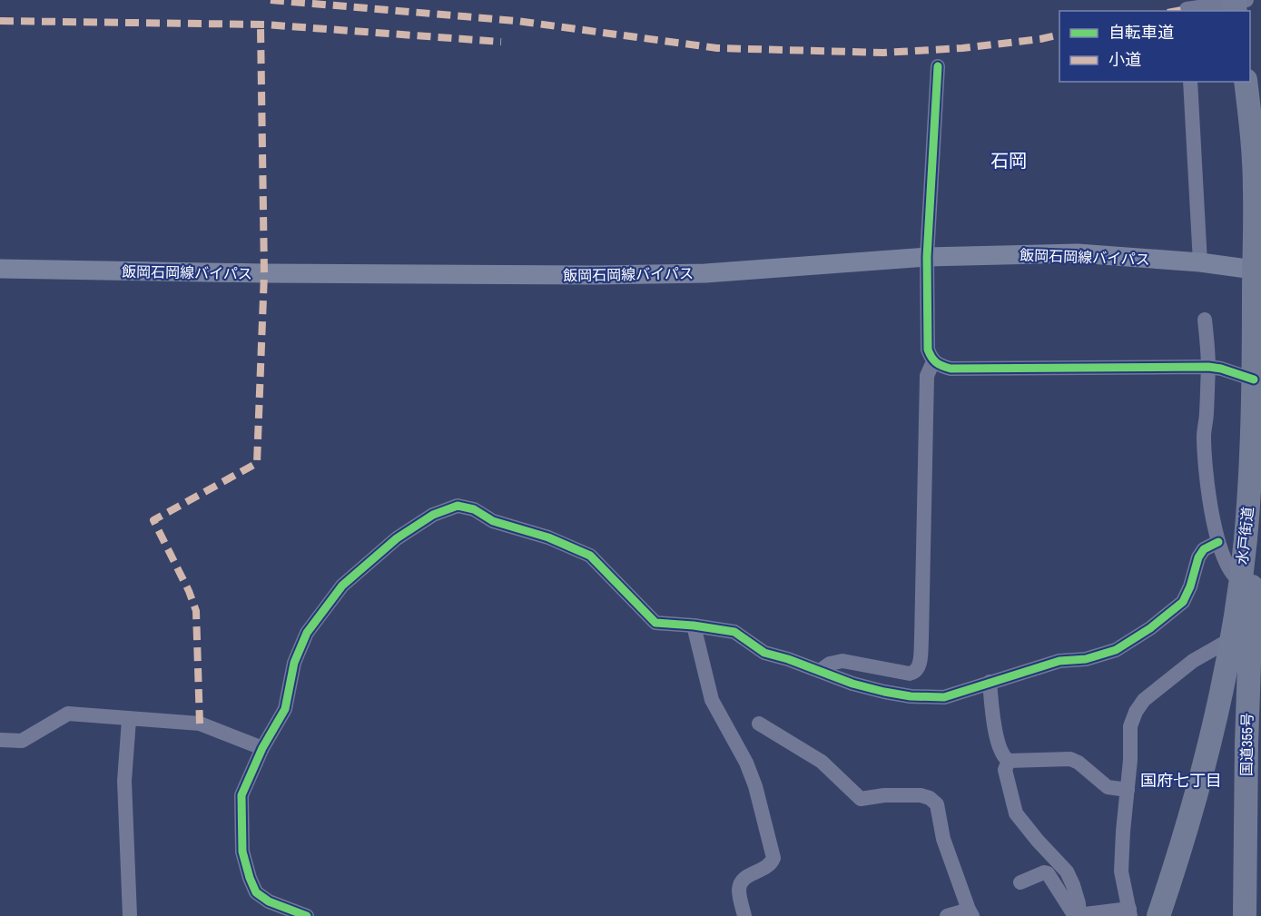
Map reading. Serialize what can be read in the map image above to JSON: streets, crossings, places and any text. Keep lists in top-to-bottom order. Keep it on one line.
{"streets":{"highway":["水戸街道","国道355号"],"main road":["飯岡石岡線バイパス"]},"crossings":[["飯岡石岡線バイパス","水戸街道"],["水戸街道","国道355号"]],"districts":["石岡","国府七丁目"],"legend":["自転車道","小道"]}
